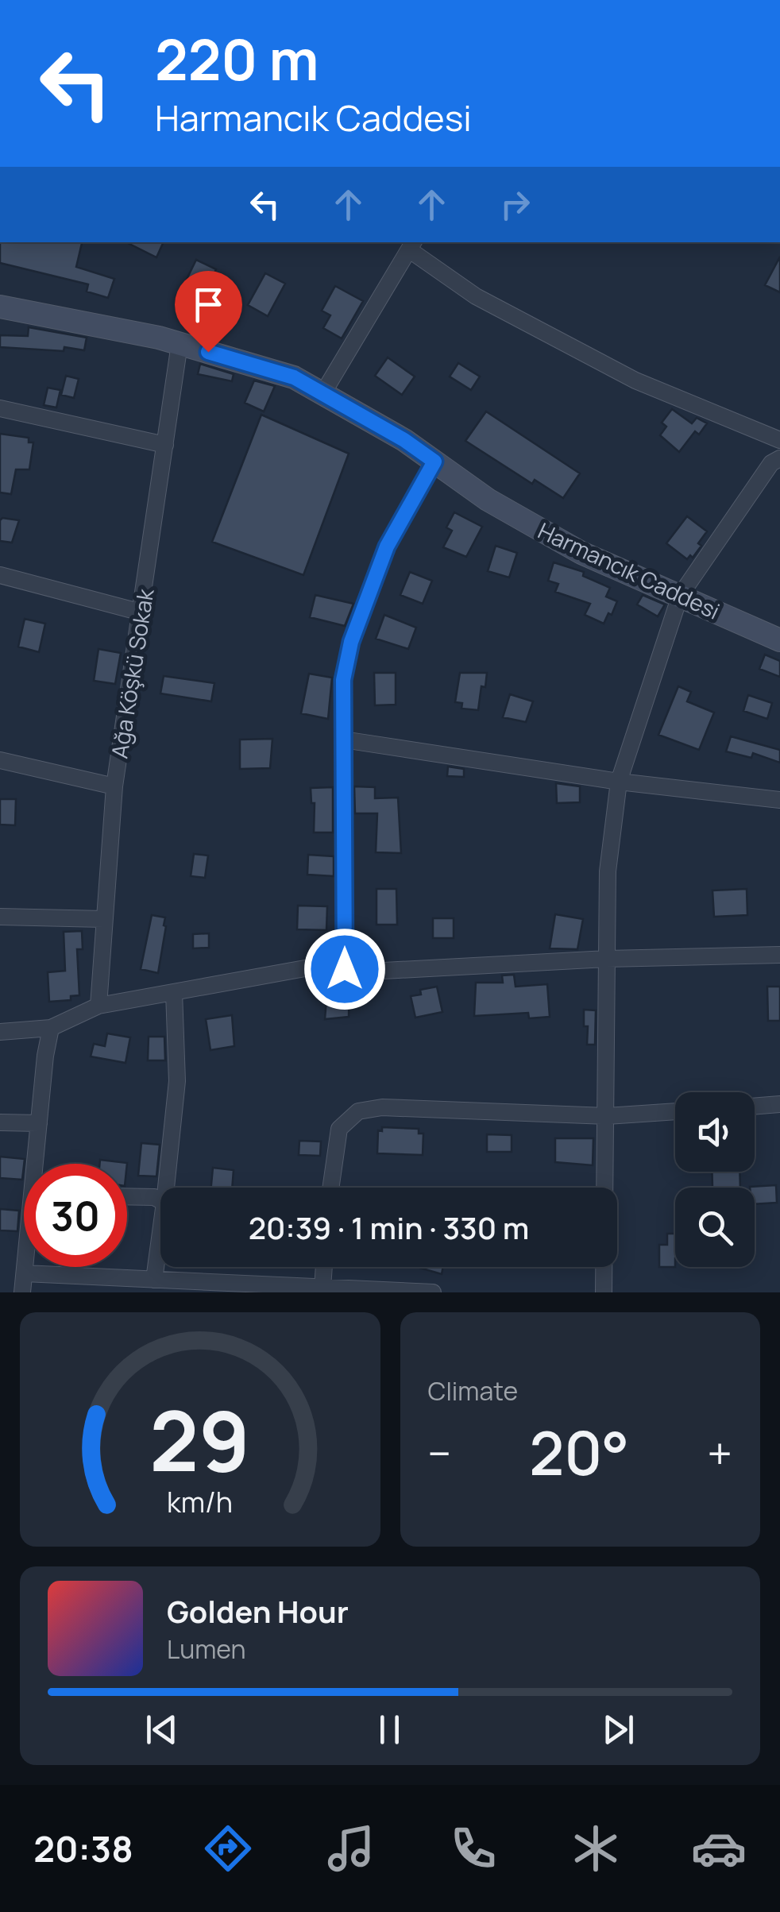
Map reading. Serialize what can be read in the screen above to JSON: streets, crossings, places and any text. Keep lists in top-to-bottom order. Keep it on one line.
{"streets":{"street":["Harmancık Caddesi","Ağa Köşkü Sokak"]},"crossings":[["Harmancık Caddesi","Ağa Köşkü Sokak"]],"page":{"turn":["220 m","Harmancık Caddesi"],"limit":"30","trip":"20:39 · 1 min · 330 m","tile":"Climate","heat":["−","20°","+"],"song":["Golden Hour","Lumen"],"tabs":"20:38","gauge":["29","km/h"]}}
